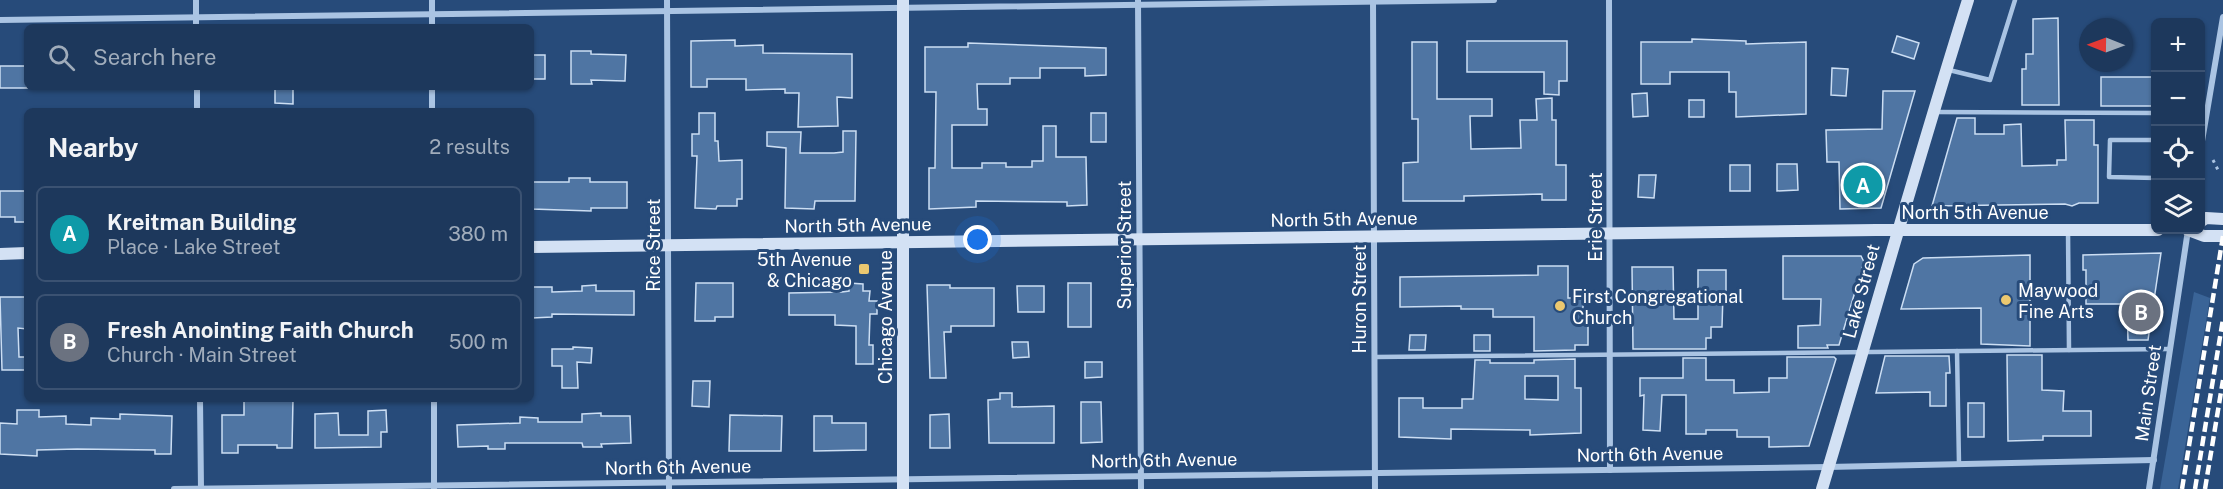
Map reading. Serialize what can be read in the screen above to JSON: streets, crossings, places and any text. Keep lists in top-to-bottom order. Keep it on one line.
{"streets":{"street":["North 5th Avenue","Erie Street","Rice Street","Superior Street","Lake Street","Huron Street","Chicago Avenue","Main Street","North 6th Avenue"]},"crossings":[["North 5th Avenue","Erie Street"],["North 5th Avenue","Rice Street"],["North 5th Avenue","Superior Street"],["North 5th Avenue","Lake Street"],["North 5th Avenue","Huron Street"],["North 5th Avenue","Chicago Avenue"],["Erie Street","North 6th Avenue"],["Rice Street","North 6th Avenue"],["Superior Street","North 6th Avenue"],["Lake Street","North 6th Avenue"],["Huron Street","North 6th Avenue"],["Chicago Avenue","North 6th Avenue"],["Main Street","North 6th Avenue"]],"places":{"transit":["5th Avenue & Chicago"],"other":["Maywood Fine Arts","First Congregational Church"]},"north":"left","page":{"map_buttons":["+","−"],"search":"Search here","heading":["Nearby","2 results"],"pins":["A","B"],"list":[{"mark":"A","name":"Kreitman Building","note":"Place · Lake Street","value":"380 m"},{"mark":"B","name":"Fresh Anointing Faith Church","note":"Church · Main Street","value":"500 m"}]}}
